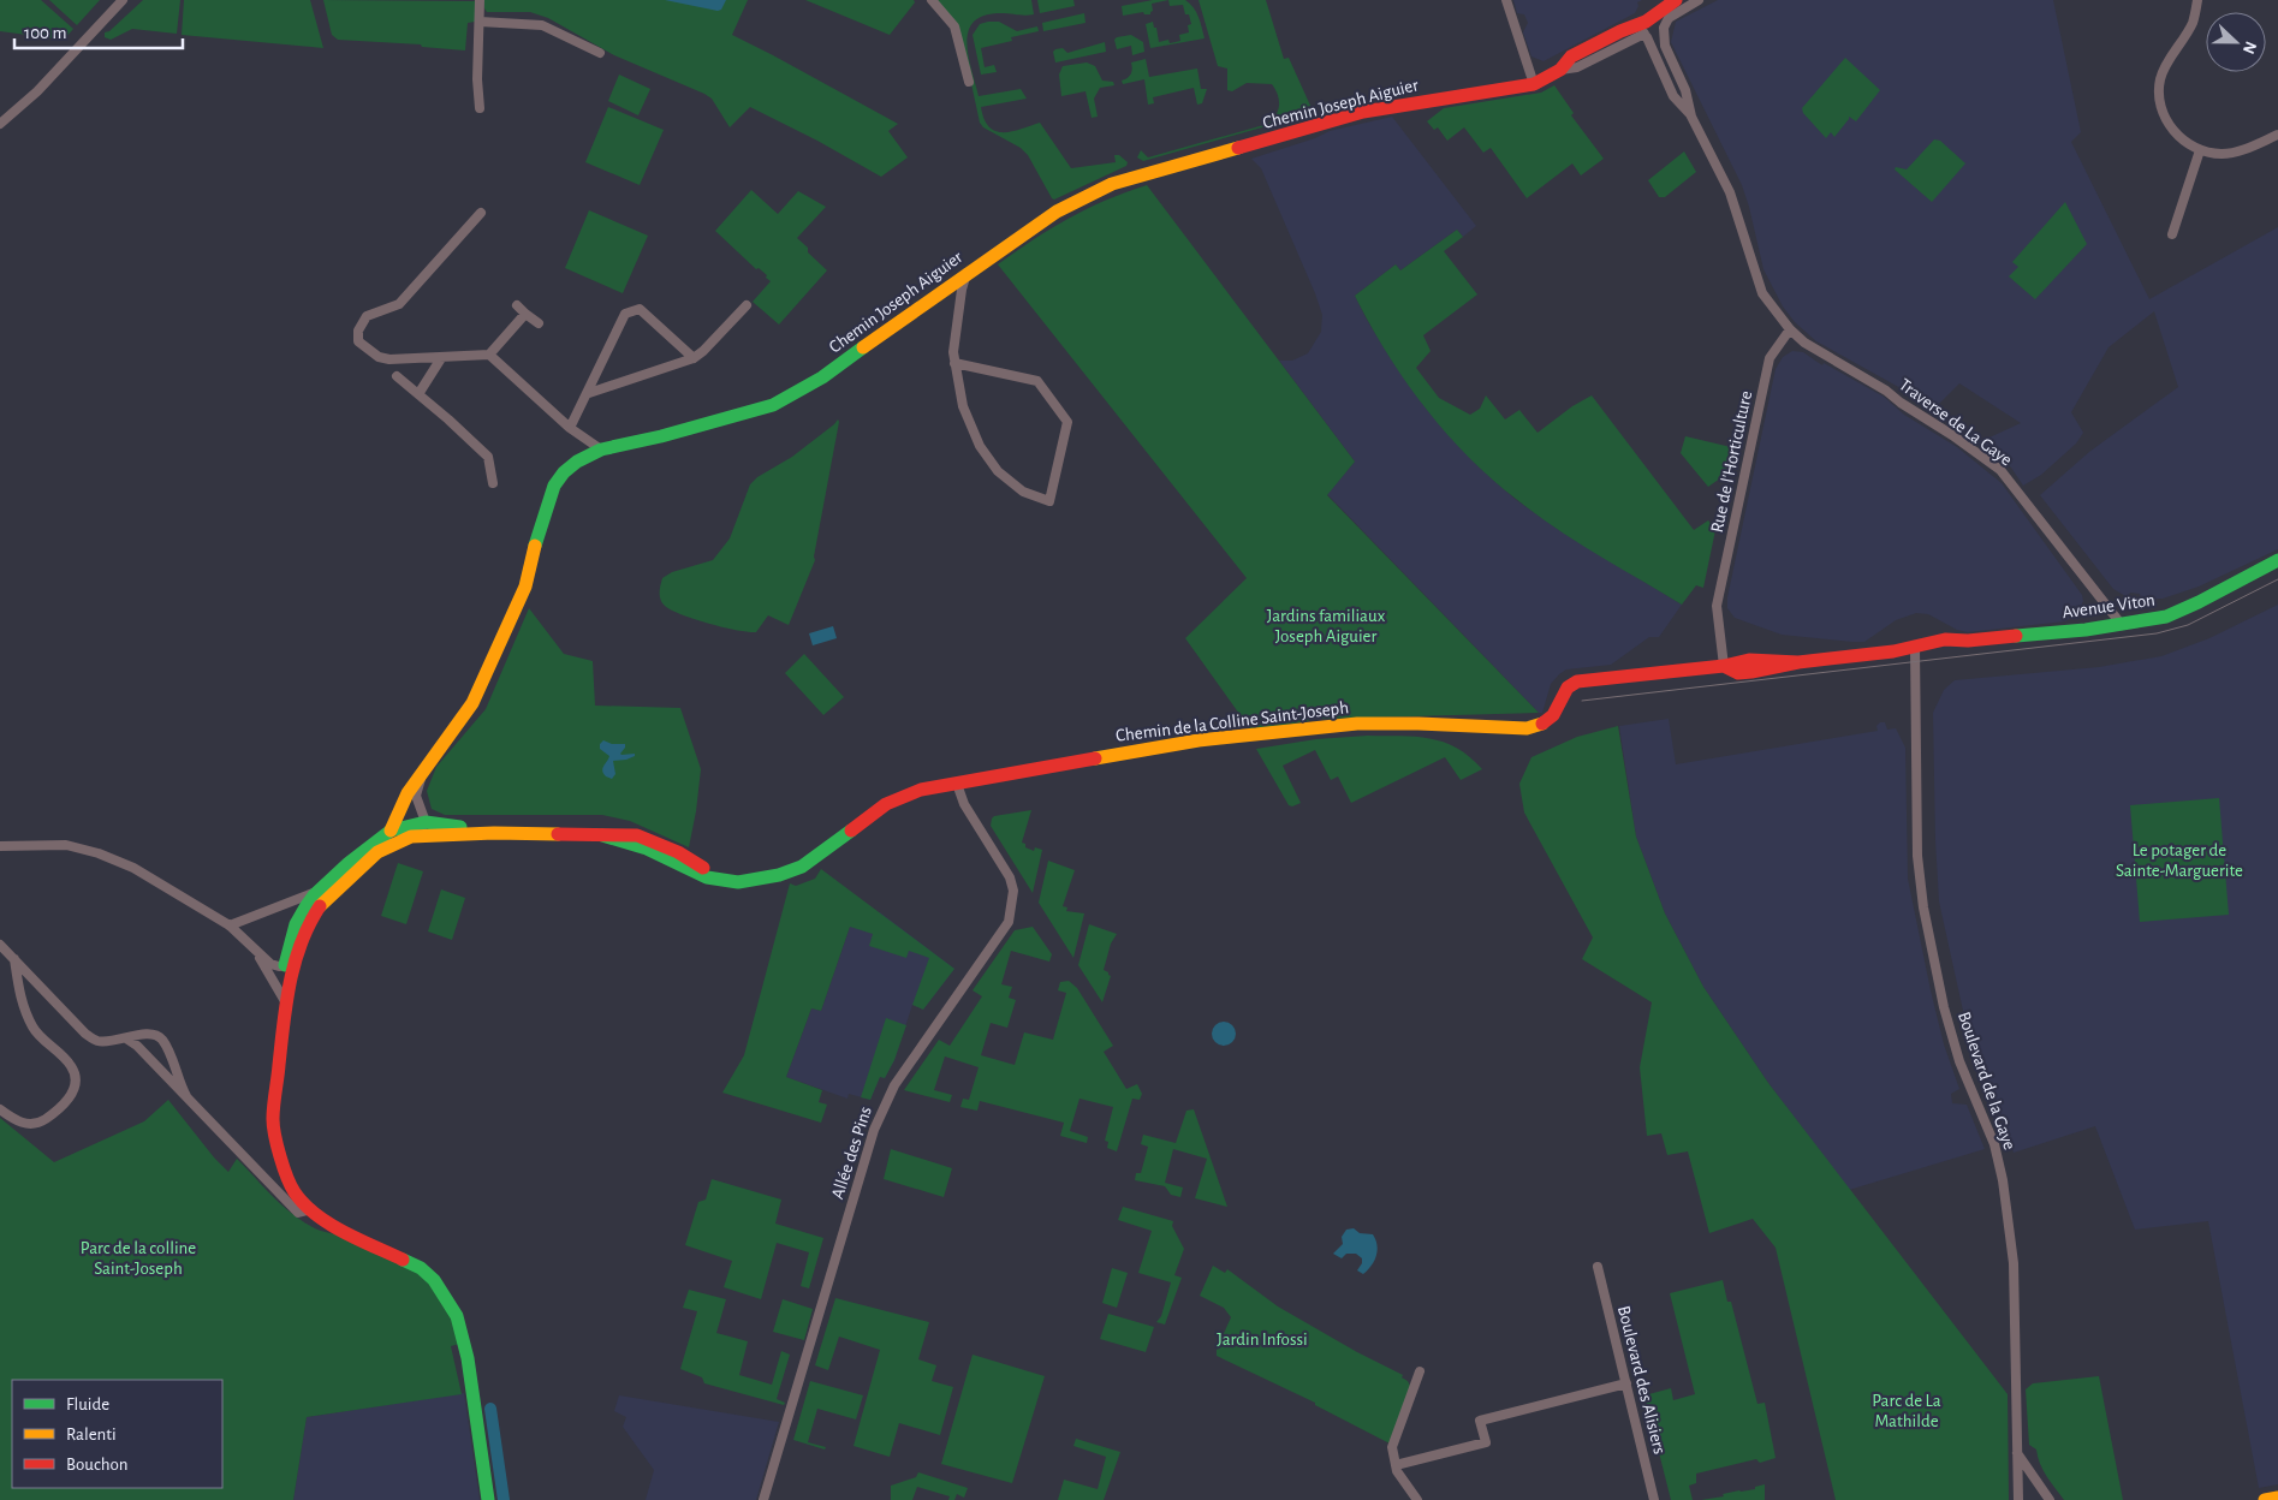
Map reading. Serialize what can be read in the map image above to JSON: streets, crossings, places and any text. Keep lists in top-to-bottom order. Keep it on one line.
{"streets":{"street":["Chemin Joseph Aiguier","Traverse de La Gaye","Rue de l'Horticulture","Avenue Viton","Chemin de la Colline Saint-Joseph","Boulevard de la Gaye","Allée des Pins","Boulevard des Alisiers"]},"crossings":[["Chemin Joseph Aiguier","Chemin de la Colline Saint-Joseph"],["Traverse de La Gaye","Rue de l'Horticulture"],["Traverse de La Gaye","Avenue Viton"],["Rue de l'Horticulture","Chemin de la Colline Saint-Joseph"],["Avenue Viton","Chemin de la Colline Saint-Joseph"],["Avenue Viton","Boulevard de la Gaye"],["Chemin de la Colline Saint-Joseph","Allée des Pins"]],"parks":["Jardins familiaux Joseph Aiguier","Le potager de Sainte-Marguerite","Parc de la colline Saint-Joseph","Jardin Infossi","Parc de La Mathilde"],"legend":["Fluide","Ralenti","Bouchon"],"scale_bar":"100 m","north":"right"}
